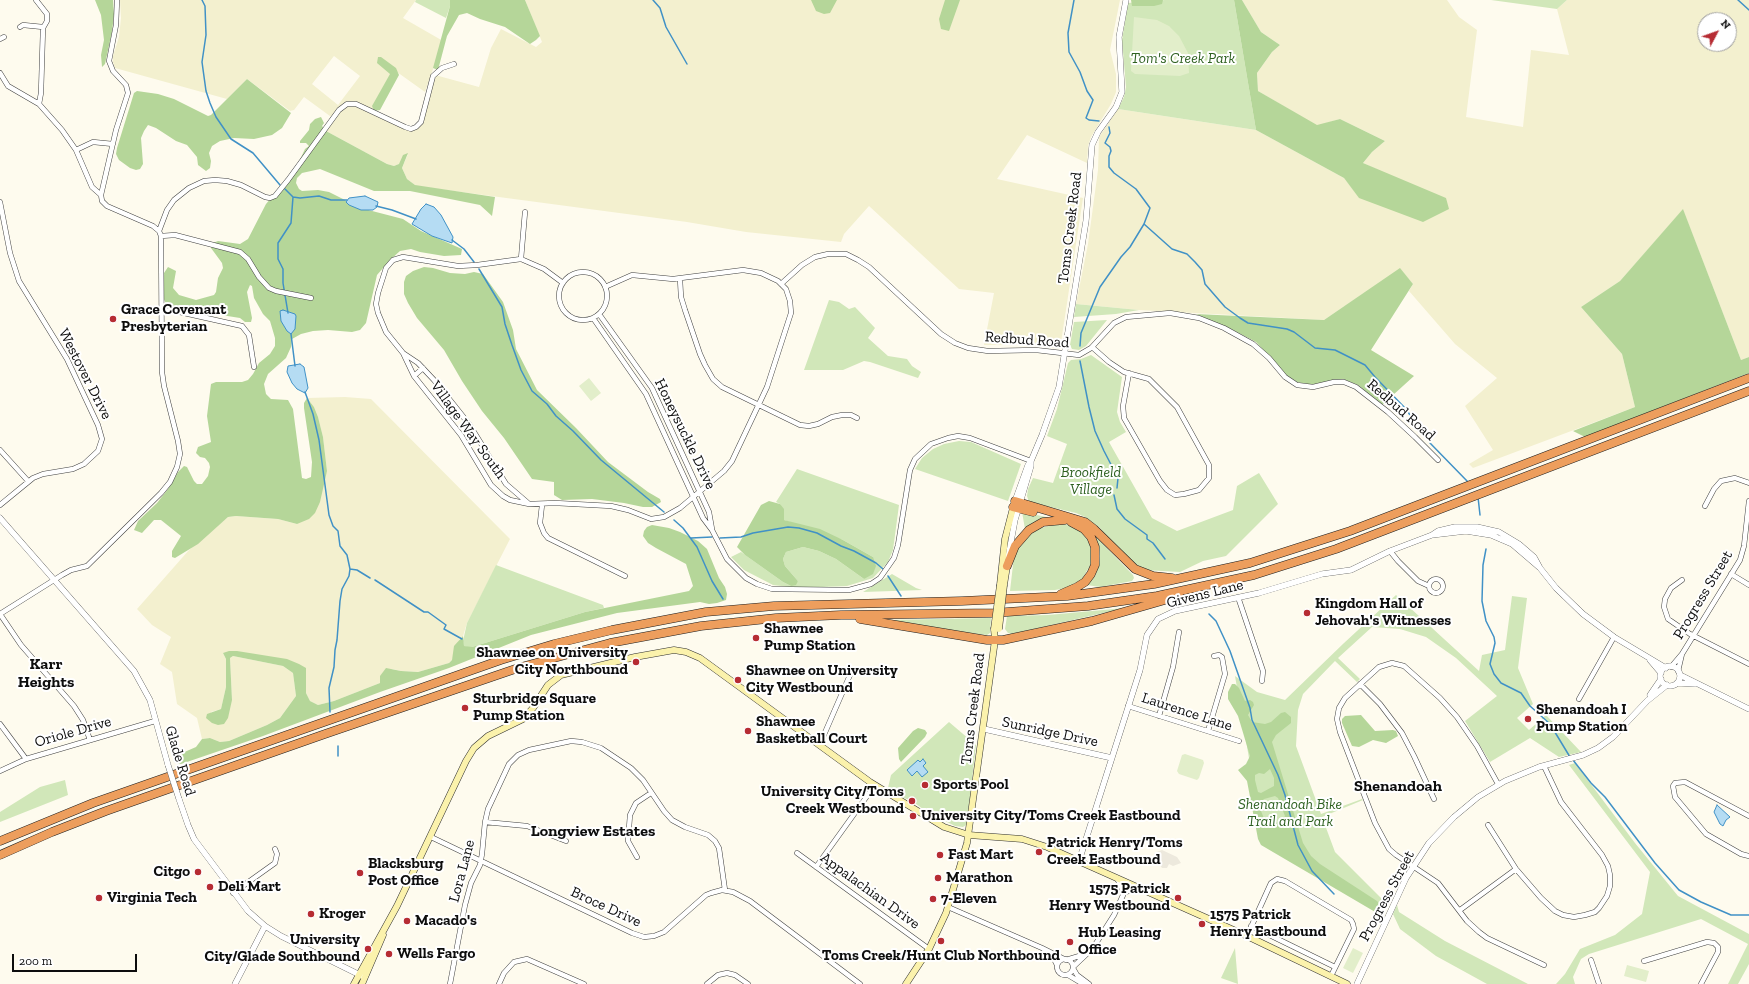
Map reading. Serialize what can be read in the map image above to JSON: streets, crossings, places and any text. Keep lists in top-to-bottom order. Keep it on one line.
{"streets":{"main road":["Toms Creek Road"],"street":["Redbud Road","Westover Drive","Village Way South","Honeysuckle Drive","Givens Lane","Progress Street","Laurence Lane","Oriole Drive","Sunridge Drive","Glade Road","Lora Lane","Appalachian Drive","Broce Drive"]},"crossings":[["Toms Creek Road","Redbud Road"],["Toms Creek Road","Honeysuckle Drive"],["Toms Creek Road","Sunridge Drive"],["Toms Creek Road","Appalachian Drive"],["Redbud Road","Village Way South"],["Village Way South","Honeysuckle Drive"],["Givens Lane","Progress Street"],["Givens Lane","Laurence Lane"],["Givens Lane","Sunridge Drive"],["Oriole Drive","Glade Road"],["Lora Lane","Broce Drive"]],"districts":["Karr Heights","Shenandoah","Longview Estates"],"parks":["Tom's Creek Park","Brookfield Village","Shenandoah Bike Trail and Park"],"places":["Grace Covenant Presbyterian","Kingdom Hall of Jehovah's Witnesses","Shawnee Pump Station","Shawnee on University City Northbound","Shawnee on University City Westbound","Sturbridge Square Pump Station","Shenandoah I Pump Station","Shawnee Basketball Court","Sports Pool","University City/Toms Creek Westbound","University City/Toms Creek Eastbound","Patrick Henry/Toms Creek Eastbound","Fast Mart","Citgo","Blacksburg Post Office","Marathon","Deli Mart","Virginia Tech","1575 Patrick Henry Westbound","7-Eleven","Kroger","Macado's","1575 Patrick Henry Eastbound","Toms Creek/Hunt Club Northbound","Hub Leasing Office","University City/Glade Southbound","Wells Fargo"],"scale_bar":"200 m","north":"top right"}
